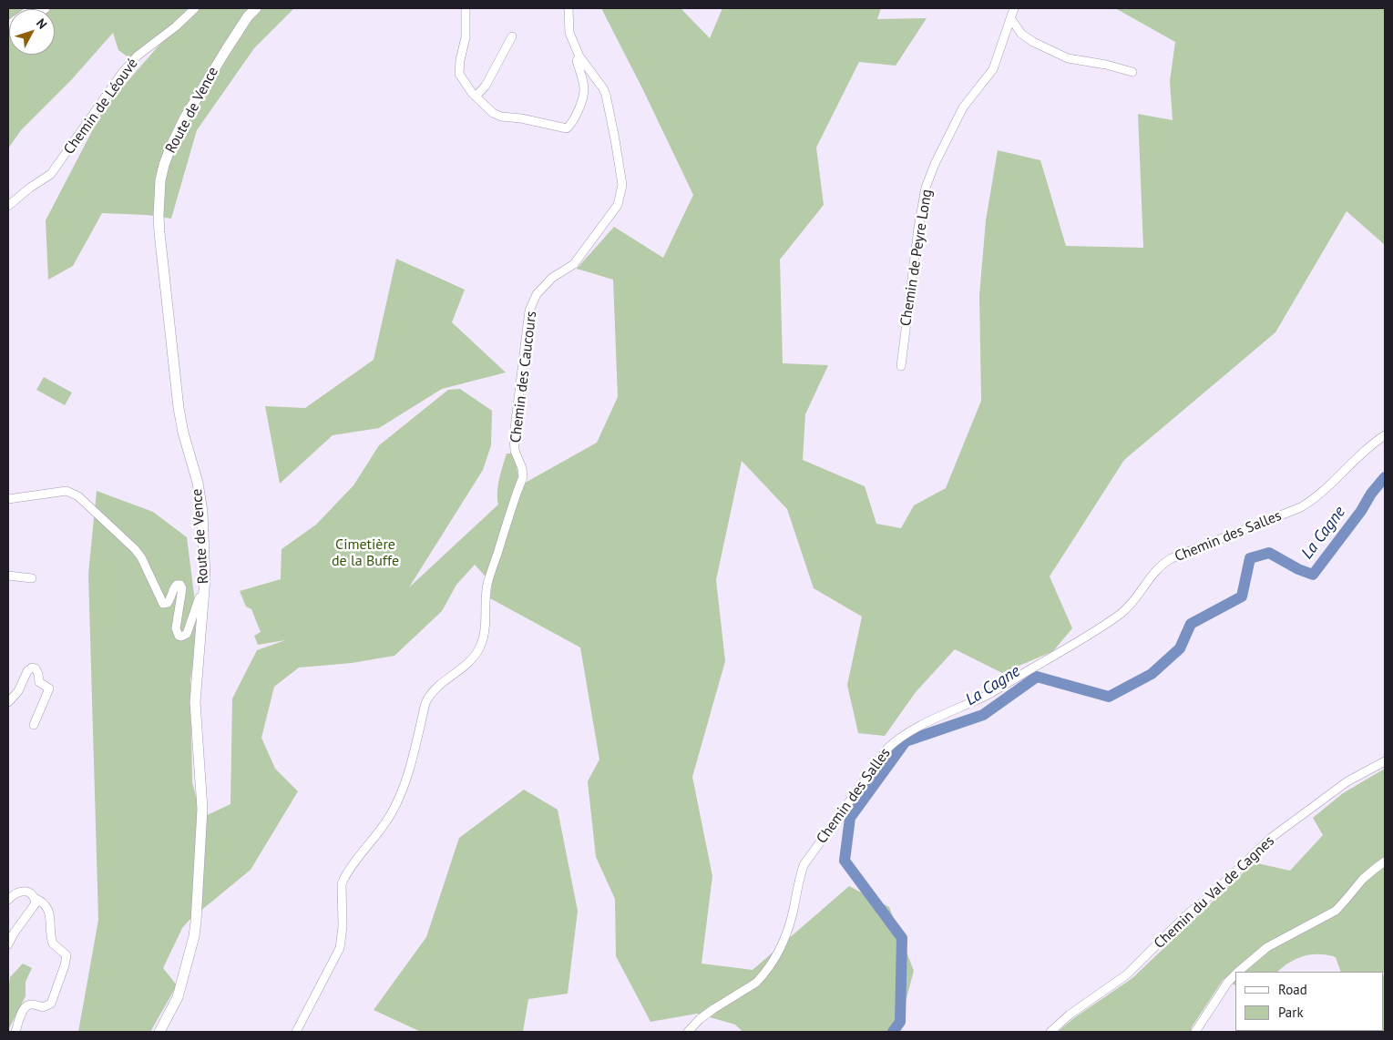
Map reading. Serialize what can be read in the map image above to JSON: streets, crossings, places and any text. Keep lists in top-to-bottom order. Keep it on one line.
{"streets":{"main road":["Route de Vence"],"street":["Chemin de Léouvé","Chemin de Peyre Long","Chemin des Caucours","Chemin des Salles","Chemin du Val de Cagnes"]},"water":["La Cagne"],"parks":["Cimetière de la Buffe"],"legend":["Road","Park"],"north":"top right"}
